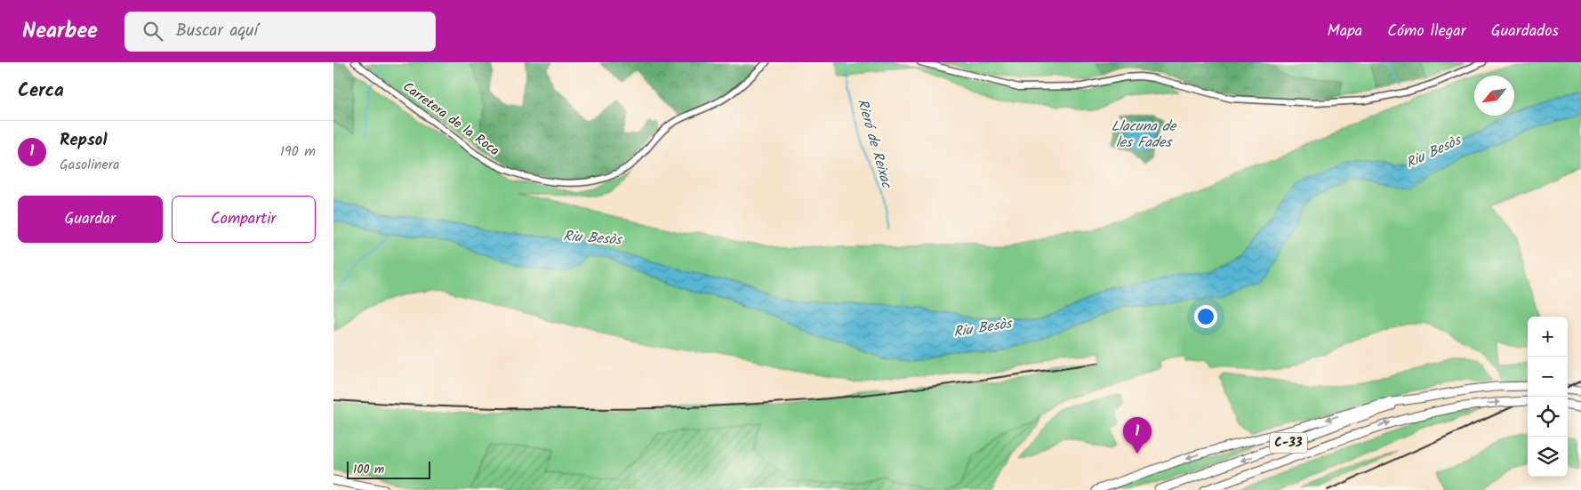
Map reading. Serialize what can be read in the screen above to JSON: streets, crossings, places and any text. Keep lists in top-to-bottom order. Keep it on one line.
{"streets":{"highway":["C-33"],"street":["Carretera de la Roca"]},"water":["Llacuna de les Fades","Rieró de Reixac","Riu Besòs"],"scale_bar":"100 m","north":"bottom left","page":{"header":"Nearbee","search":"Buscar aquí","nav":["Mapa","Cómo llegar","Guardados"],"heading":"Cerca","list":[{"mark":"1","name":"Repsol","note":"Gasolinera","value":"190 m"}],"buttons":["Guardar","Compartir"],"map_buttons":["+","−"],"pins":"1","scale":"100 m"}}
